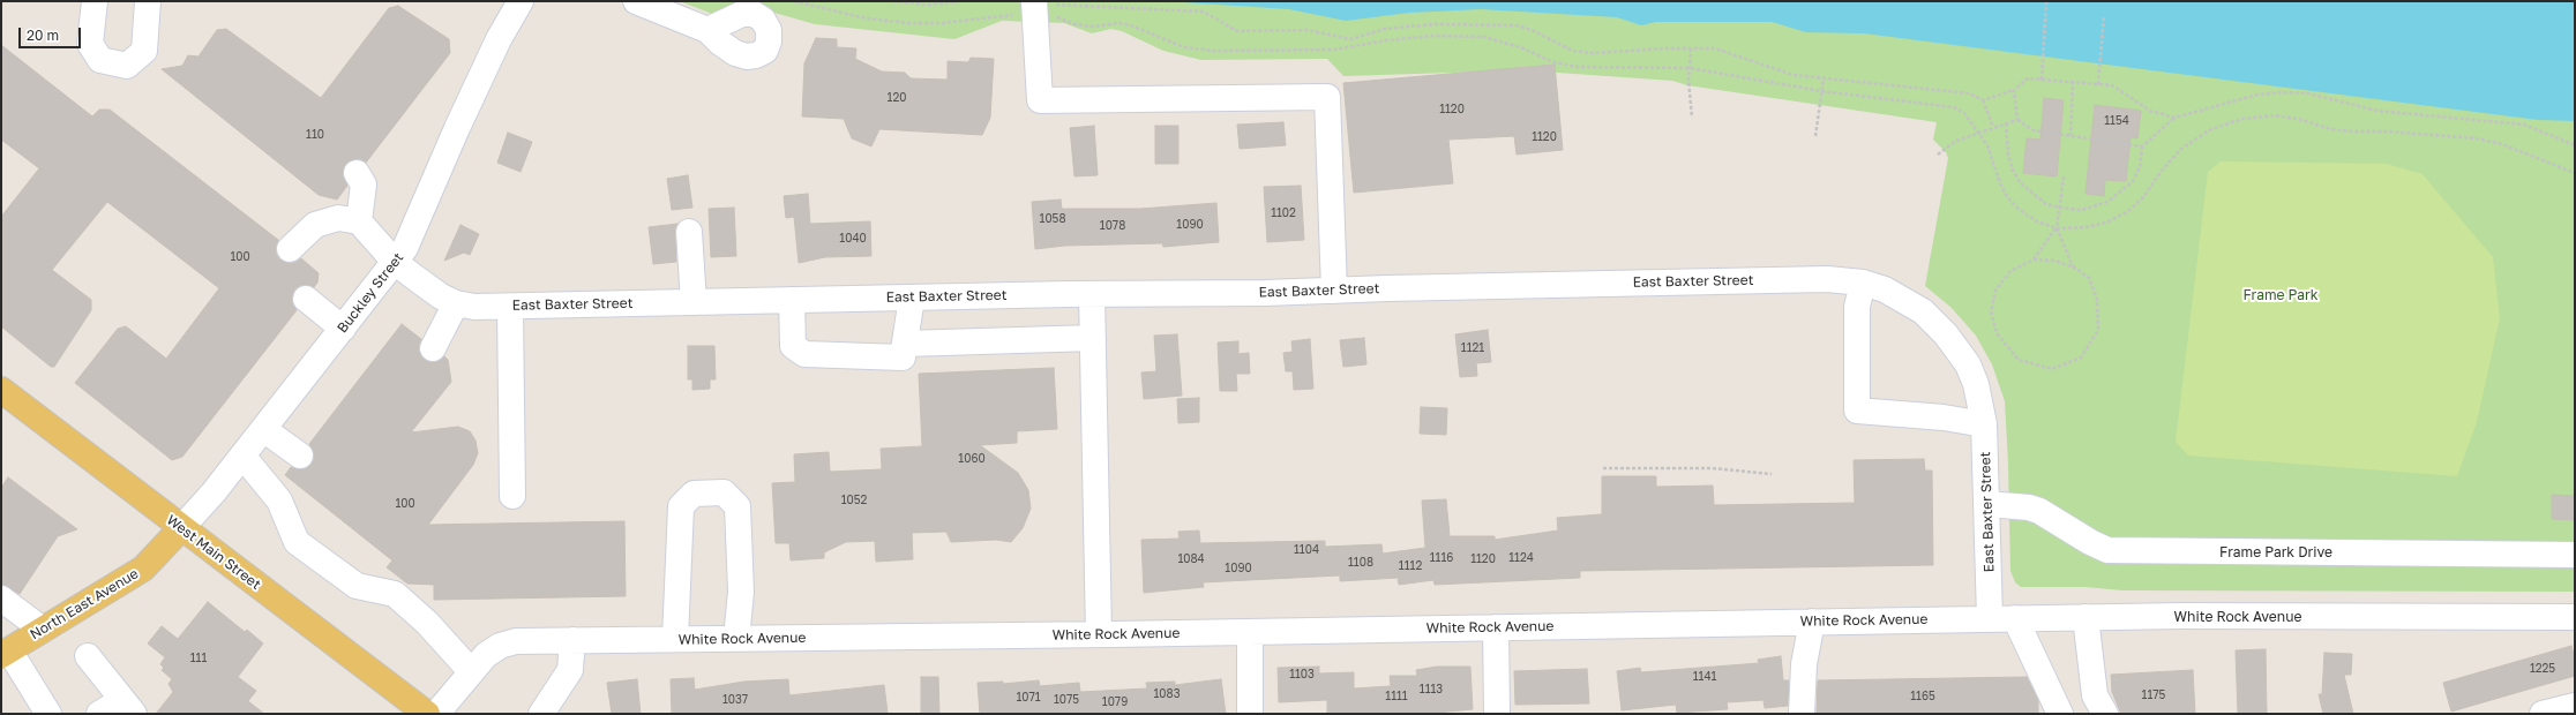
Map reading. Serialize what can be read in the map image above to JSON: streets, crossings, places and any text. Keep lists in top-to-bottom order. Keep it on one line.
{"streets":{"main road":["West Main Street","North East Avenue"],"street":["East Baxter Street","Buckley Street","Frame Park Drive","White Rock Avenue"]},"crossings":[["East Baxter Street","Buckley Street"],["East Baxter Street","Frame Park Drive"],["East Baxter Street","White Rock Avenue"],["Buckley Street","West Main Street"],["Buckley Street","North East Avenue"],["West Main Street","North East Avenue"]],"parks":["Frame Park"],"house_numbers":["120","1120","1154","110","1120","1102","1058","1090","1078","1040","100","1121","1060","1052","100","1104","1116","1124","1084","1120","1108","1112","1090","111","1225","1103","1141","1113","1083","1175","1111","1165","1071","1037","1075","1079"],"scale_bar":"20 m"}
